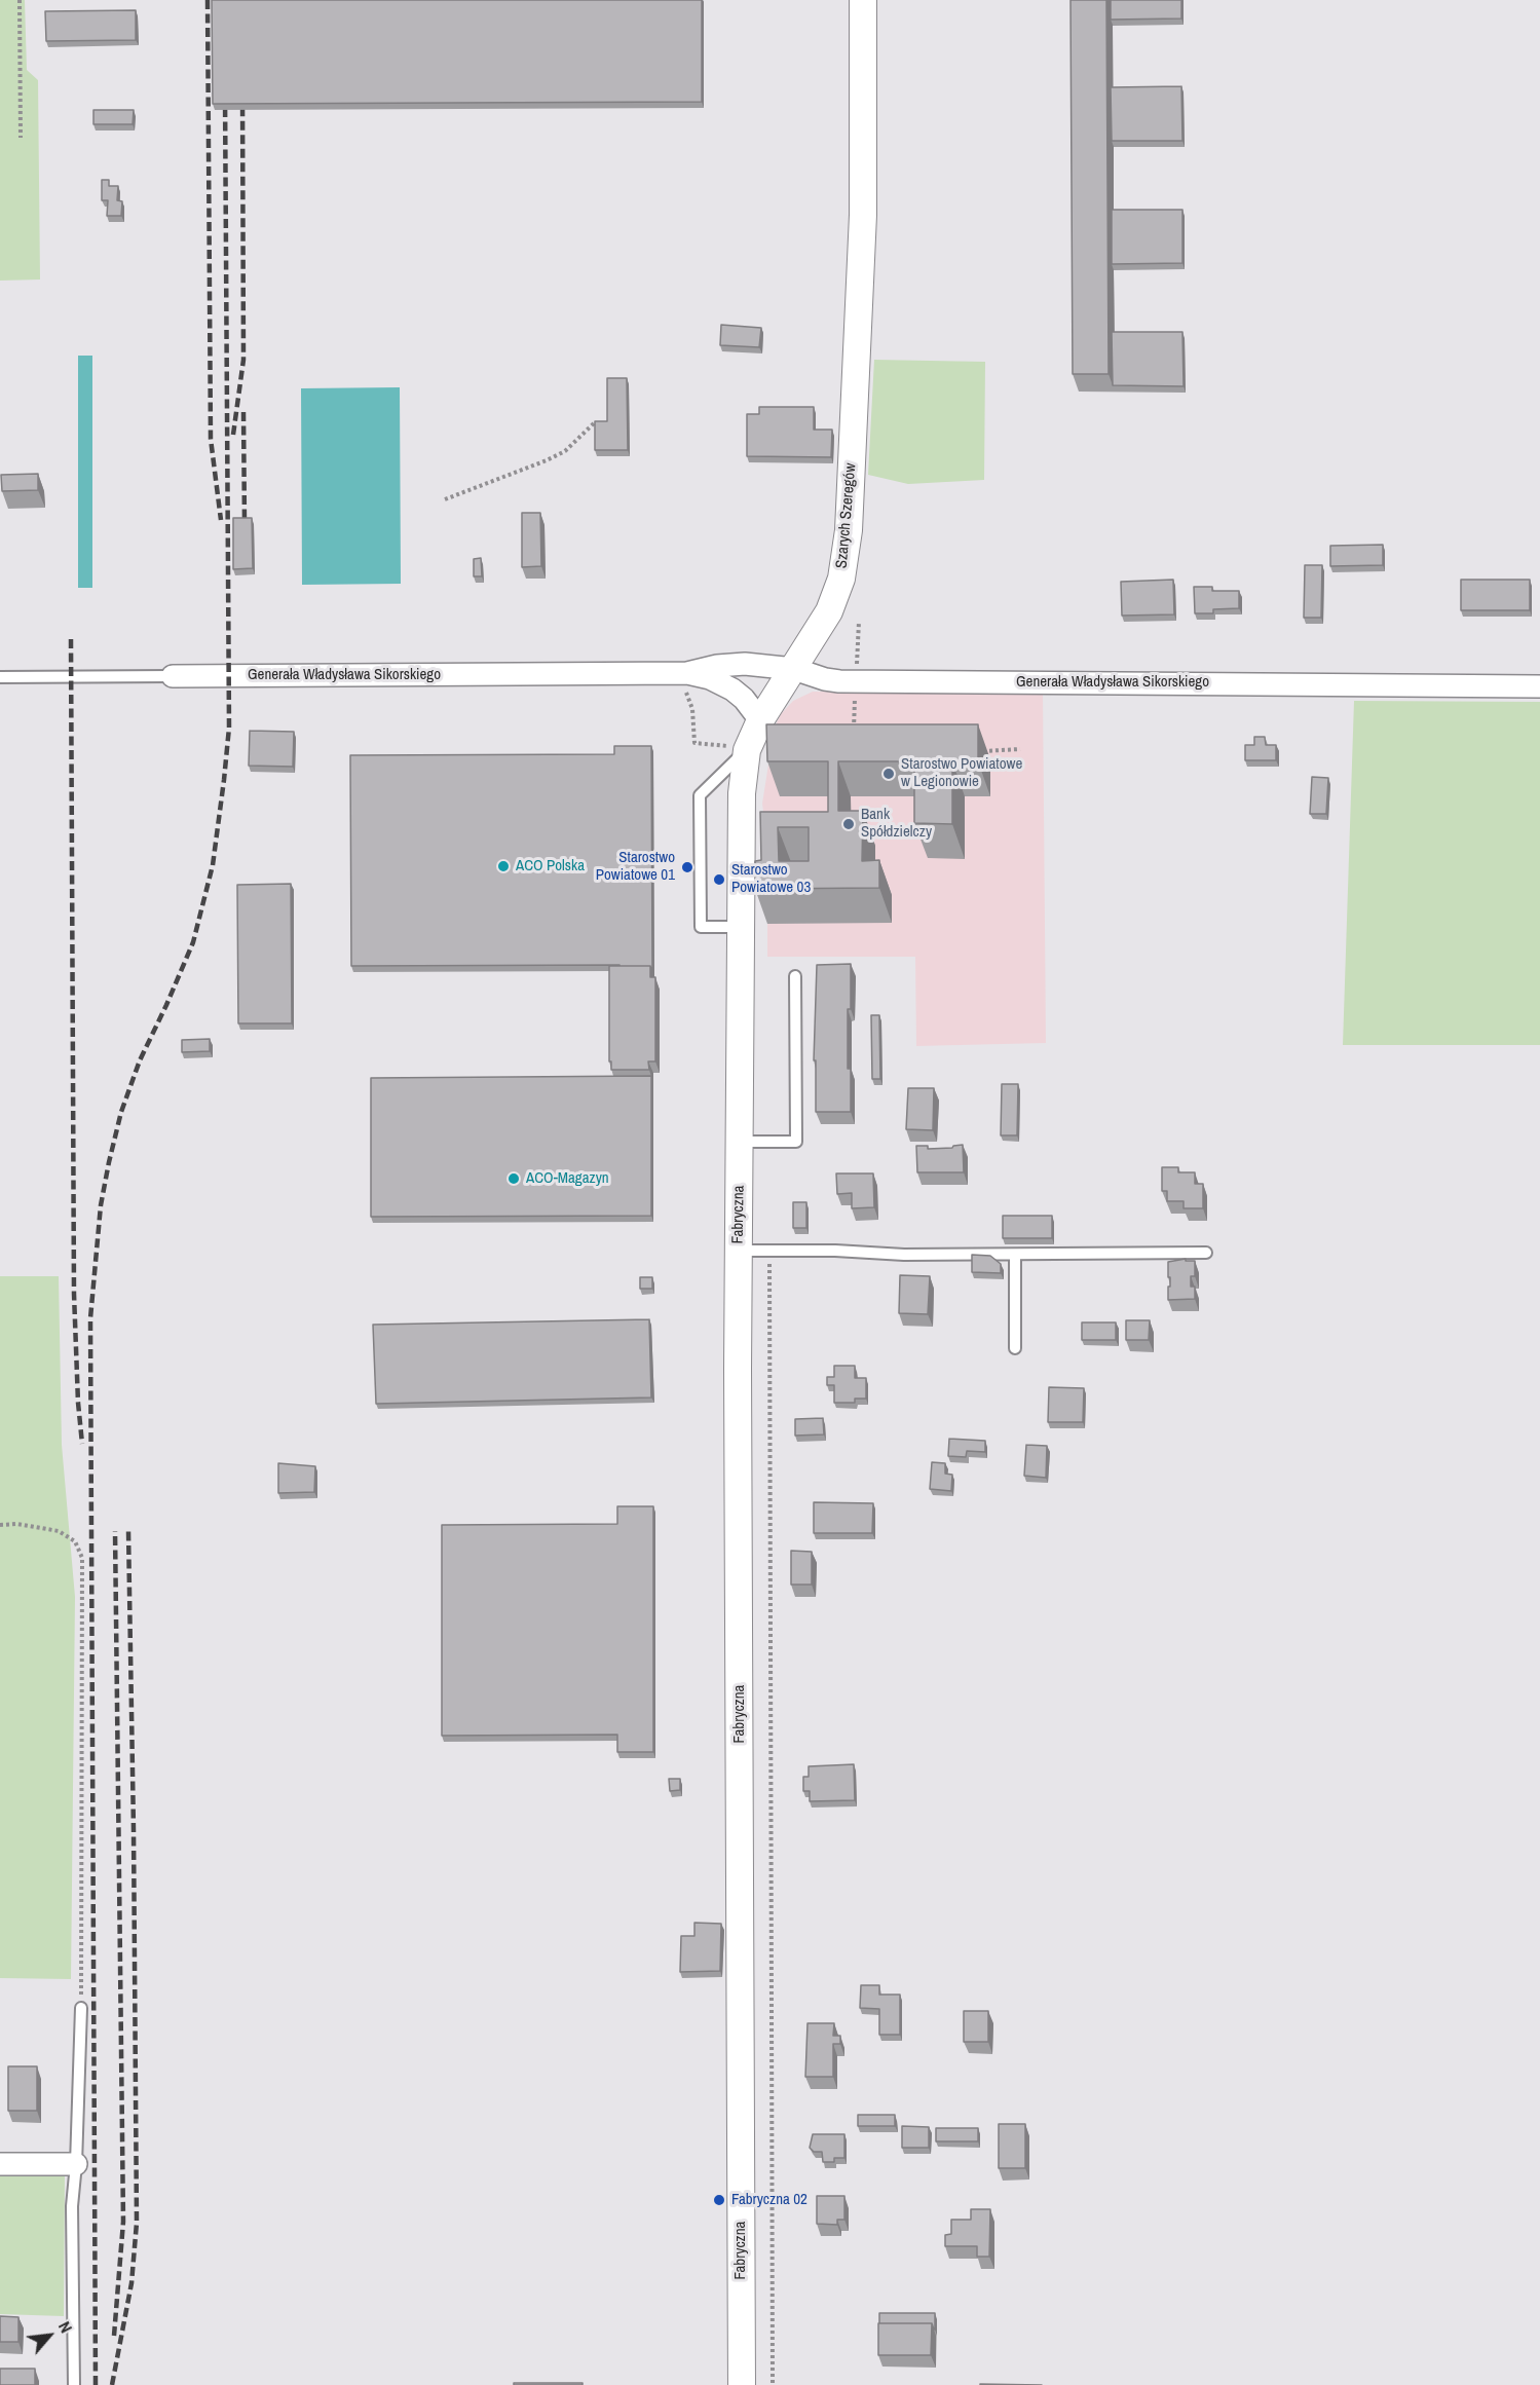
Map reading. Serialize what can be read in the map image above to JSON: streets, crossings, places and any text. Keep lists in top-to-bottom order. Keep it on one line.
{"streets":{"street":["Szarych Szeregów","Generała Władysława Sikorskiego","Fabryczna"]},"crossings":[["Szarych Szeregów","Generała Władysława Sikorskiego"],["Szarych Szeregów","Fabryczna"]],"places":["Starostwo Powiatowe w Legionowie","Bank Spółdzielczy","ACO Polska","Starostwo Powiatowe 01","Starostwo Powiatowe 03","ACO-Magazyn","Fabryczna 02"],"north":"top right"}
